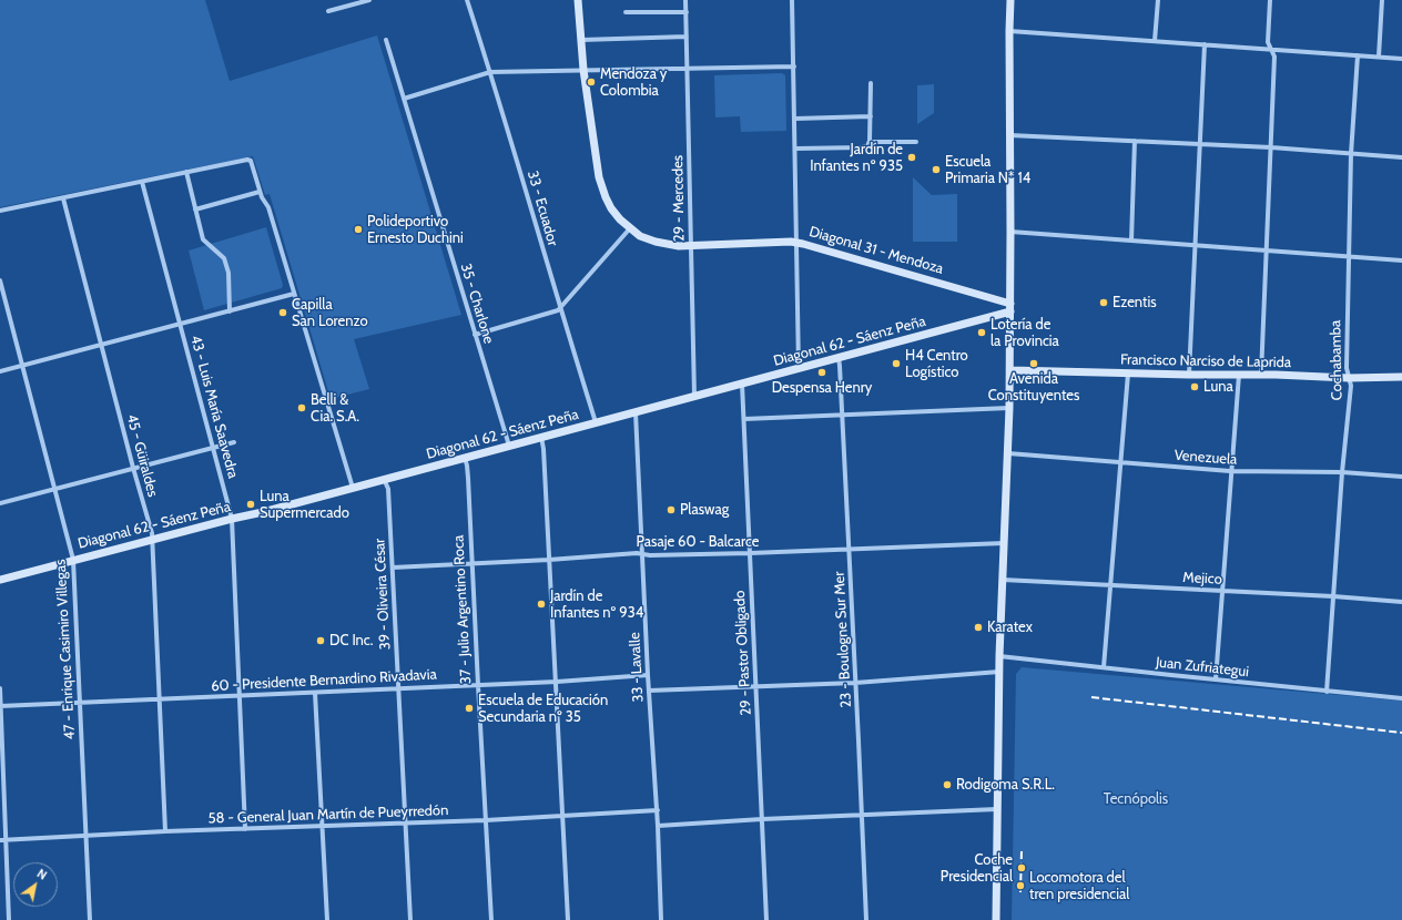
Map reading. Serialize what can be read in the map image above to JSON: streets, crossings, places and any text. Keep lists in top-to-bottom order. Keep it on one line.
{"streets":{"street":["29 - Mercedes","33 - Ecuador","Diagonal 31 - Mendoza","35 - Charlone","Diagonal 62 - Sáenz Peña","Cochabamba","Francisco Narciso de Laprida","43 - Luis María Saavedra","45 - Güiraldes","Venezuela","Pasaje 60 - Balcarce","Mejico","39 - Oliveira César","37 - Julio Argentino Roca","23 - Boulogne Sur Mer","47 - Enrique Casimiro Villegas","29 - Pastor Obligado","33 - Lavalle","Juan Zufriategui","60 - Presidente Bernardino Rivadavia","58 - General Juan Martín de Pueyrredón"]},"crossings":[["29 - Mercedes","Diagonal 31 - Mendoza"],["29 - Mercedes","Diagonal 62 - Sáenz Peña"],["33 - Ecuador","Diagonal 62 - Sáenz Peña"],["Diagonal 31 - Mendoza","Diagonal 62 - Sáenz Peña"],["35 - Charlone","Diagonal 62 - Sáenz Peña"],["Diagonal 62 - Sáenz Peña","43 - Luis María Saavedra"],["Diagonal 62 - Sáenz Peña","45 - Güiraldes"],["Diagonal 62 - Sáenz Peña","39 - Oliveira César"],["Diagonal 62 - Sáenz Peña","37 - Julio Argentino Roca"],["Diagonal 62 - Sáenz Peña","23 - Boulogne Sur Mer"],["Diagonal 62 - Sáenz Peña","47 - Enrique Casimiro Villegas"],["Diagonal 62 - Sáenz Peña","29 - Pastor Obligado"],["Diagonal 62 - Sáenz Peña","33 - Lavalle"],["Cochabamba","Francisco Narciso de Laprida"],["Cochabamba","Venezuela"],["Cochabamba","Mejico"],["Cochabamba","Juan Zufriategui"],["43 - Luis María Saavedra","60 - Presidente Bernardino Rivadavia"],["43 - Luis María Saavedra","58 - General Juan Martín de Pueyrredón"],["45 - Güiraldes","60 - Presidente Bernardino Rivadavia"],["45 - Güiraldes","58 - General Juan Martín de Pueyrredón"],["Pasaje 60 - Balcarce","39 - Oliveira César"],["Pasaje 60 - Balcarce","37 - Julio Argentino Roca"],["Pasaje 60 - Balcarce","23 - Boulogne Sur Mer"],["Pasaje 60 - Balcarce","29 - Pastor Obligado"],["Pasaje 60 - Balcarce","33 - Lavalle"],["39 - Oliveira César","60 - Presidente Bernardino Rivadavia"],["39 - Oliveira César","58 - General Juan Martín de Pueyrredón"],["37 - Julio Argentino Roca","60 - Presidente Bernardino Rivadavia"],["37 - Julio Argentino Roca","58 - General Juan Martín de Pueyrredón"],["47 - Enrique Casimiro Villegas","60 - Presidente Bernardino Rivadavia"],["47 - Enrique Casimiro Villegas","58 - General Juan Martín de Pueyrredón"],["33 - Lavalle","60 - Presidente Bernardino Rivadavia"],["33 - Lavalle","58 - General Juan Martín de Pueyrredón"]],"parks":["Tecnópolis"],"places":["Mendoza y Colombia","Jardín de Infantes nº 935","Escuela Primaria N* 14","Polideportivo Ernesto Duchini","Ezentis","Capilla San Lorenzo","Lotería de la Provincia","H4 Centro Logístico","Avenida Constituyentes","Despensa Henry","Luna","Belli & Cia. S.A.","Luna Supermercado","Plaswag","Jardín de Infantes nº 934","Karatex","DC Inc.","Escuela de Educación Secundaria nº 35","Rodigoma S.R.L.","Coche Presidencial","Locomotora del tren presidencial"],"north":"top right"}
